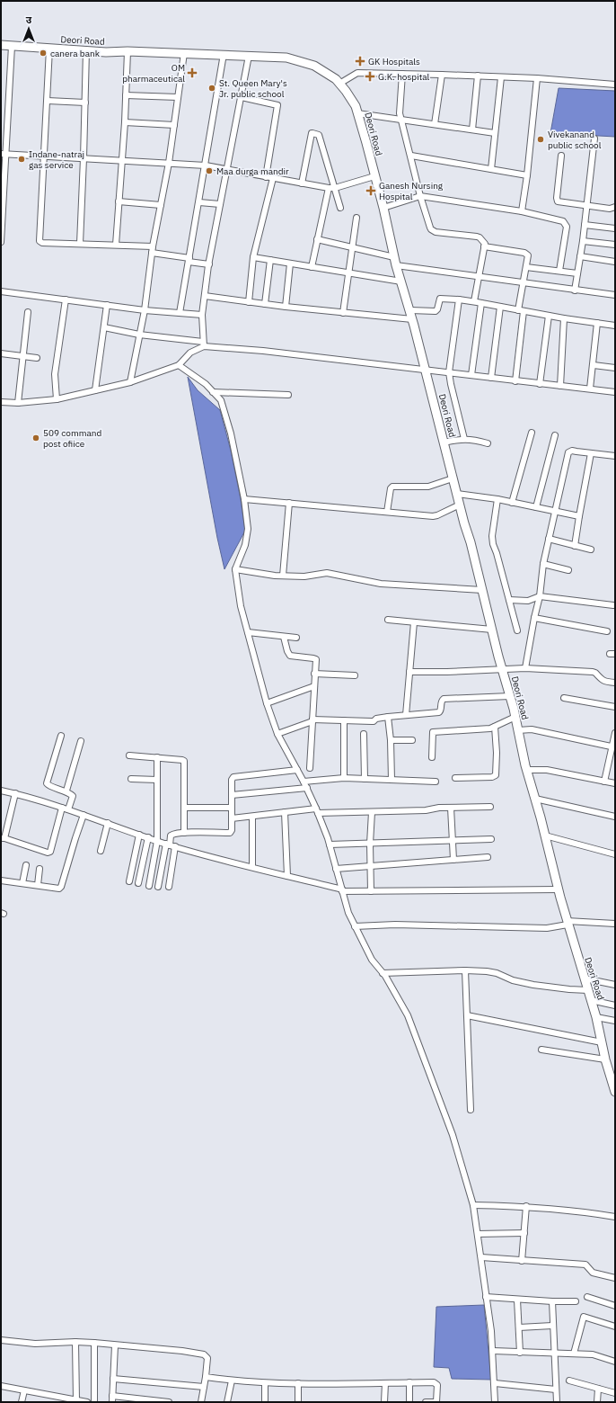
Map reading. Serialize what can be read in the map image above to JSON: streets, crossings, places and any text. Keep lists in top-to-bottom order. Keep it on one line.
{"streets":{"street":["Deori Road"]},"places":{"other":["canera bank","St. Queen Mary's Jr. public school","Vivekanand public school","Indane-natraj gas service","Maa durga mandir","509 command post ofiice"],"health":["GK Hospitals","OM pharmaceutical","G.K. hospital","Ganesh Nursing Hospital"]},"north":"top"}
